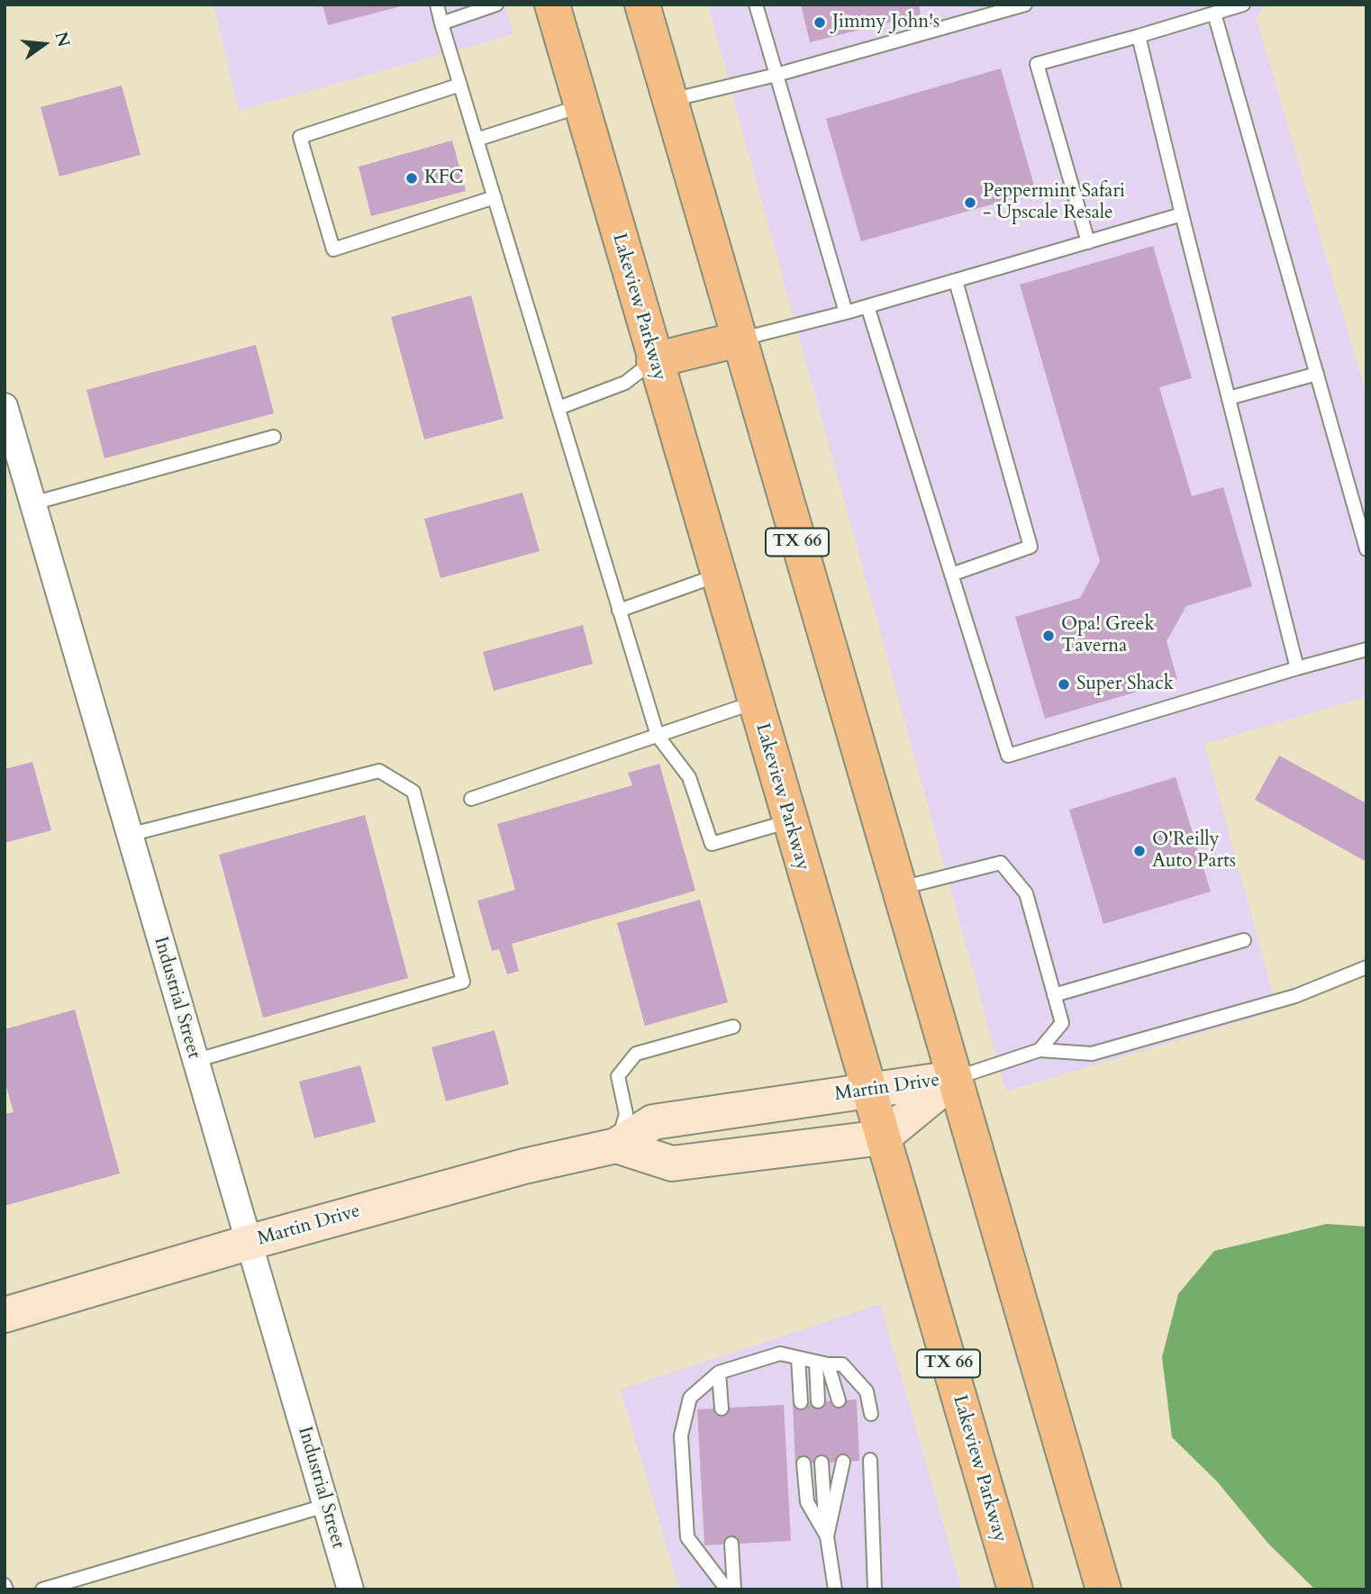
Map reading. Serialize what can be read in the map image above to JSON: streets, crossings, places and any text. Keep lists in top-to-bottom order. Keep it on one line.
{"streets":{"main road":["Lakeview Parkway","TX 66"],"street":["Industrial Street","Martin Drive"]},"crossings":[["Lakeview Parkway","Martin Drive"],["TX 66","Martin Drive"],["Industrial Street","Martin Drive"]],"places":["Jimmy John's","KFC","Peppermint Safari - Upscale Resale","Opa! Greek Taverna","Super Shack","O'Reilly Auto Parts"],"north":"right"}
